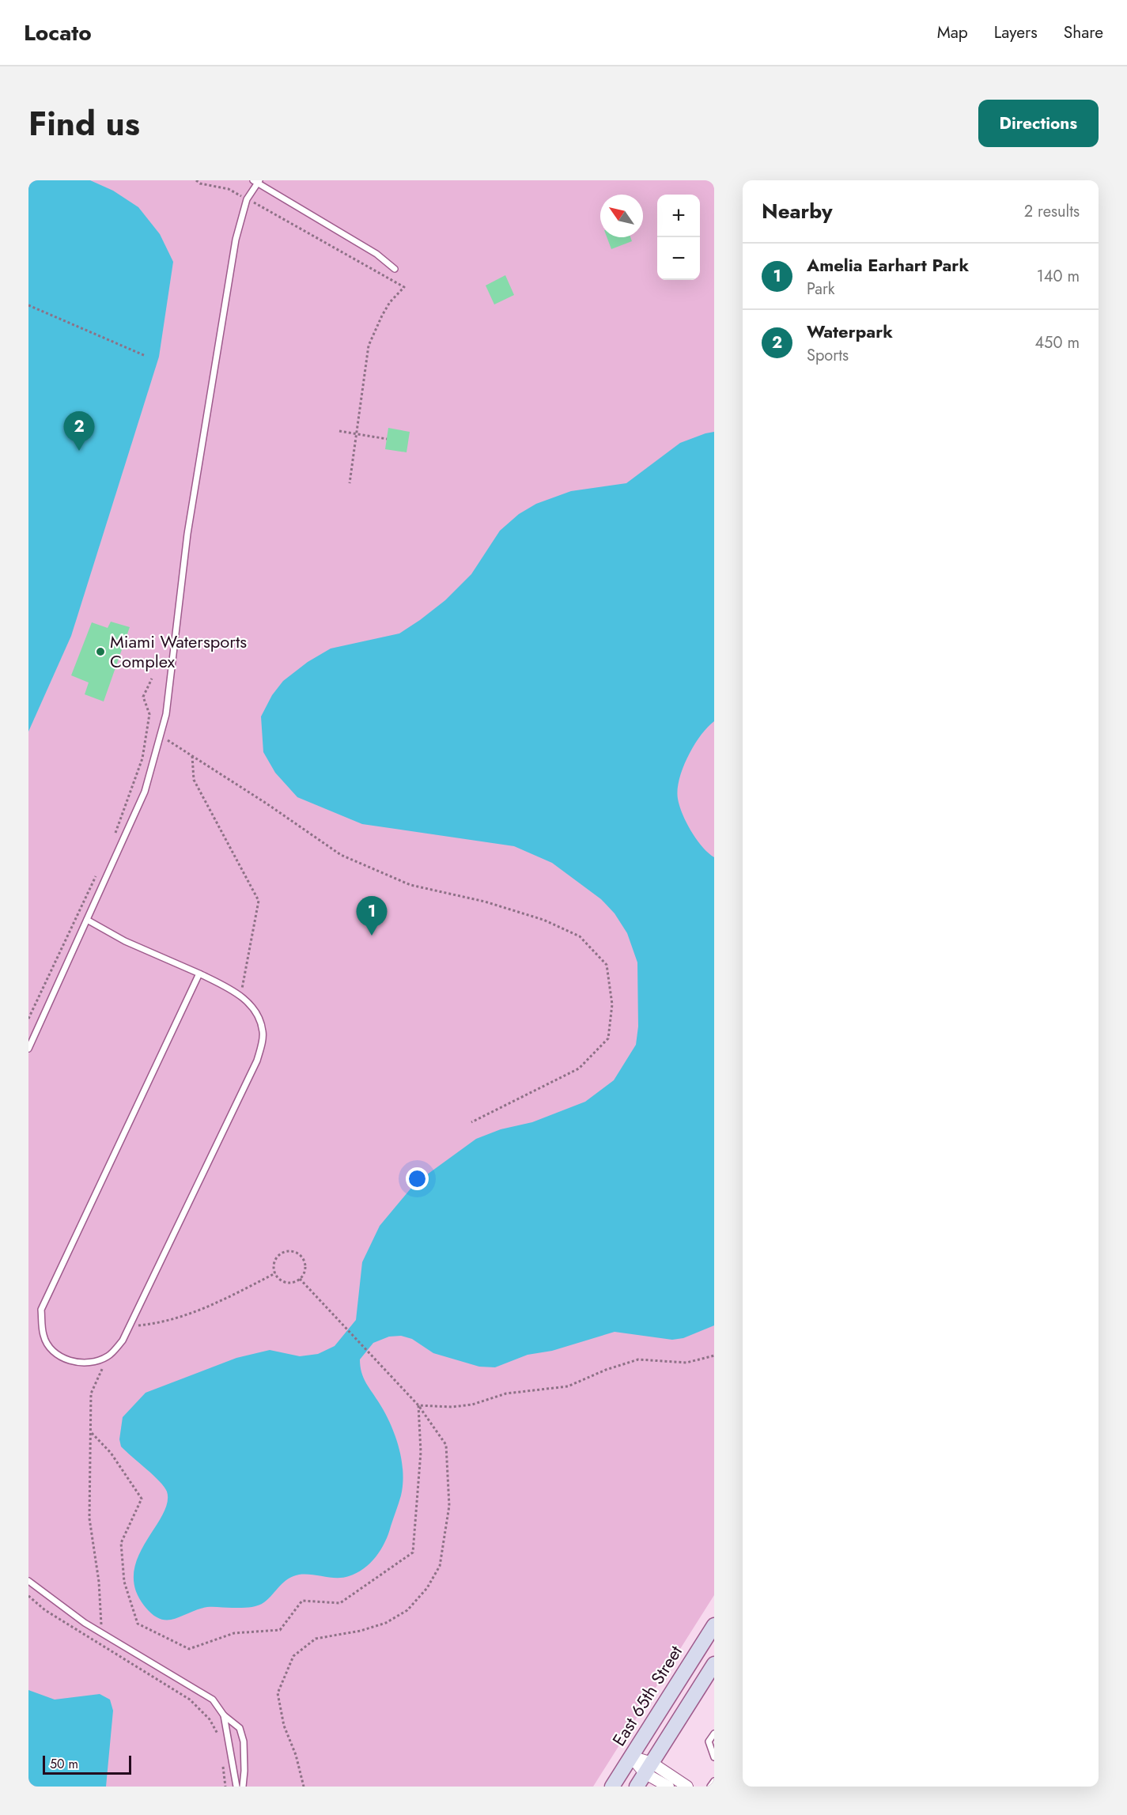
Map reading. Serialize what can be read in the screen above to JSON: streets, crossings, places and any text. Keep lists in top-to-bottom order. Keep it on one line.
{"streets":{"main road":["East 65th Street"]},"places":["Miami Watersports Complex"],"scale_bar":"50 m","north":"top left","page":{"header":"Locato","nav":["Map","Layers","Share"],"title":"Find us","buttons":"Directions","heading":["Nearby","2 results"],"map_buttons":["+","−"],"list":[{"mark":"1","name":"Amelia Earhart Park","note":"Park","value":"140 m"},{"mark":"2","name":"Waterpark","note":"Sports","value":"450 m"}],"pins":["2","1"],"scale":"50 m"}}
